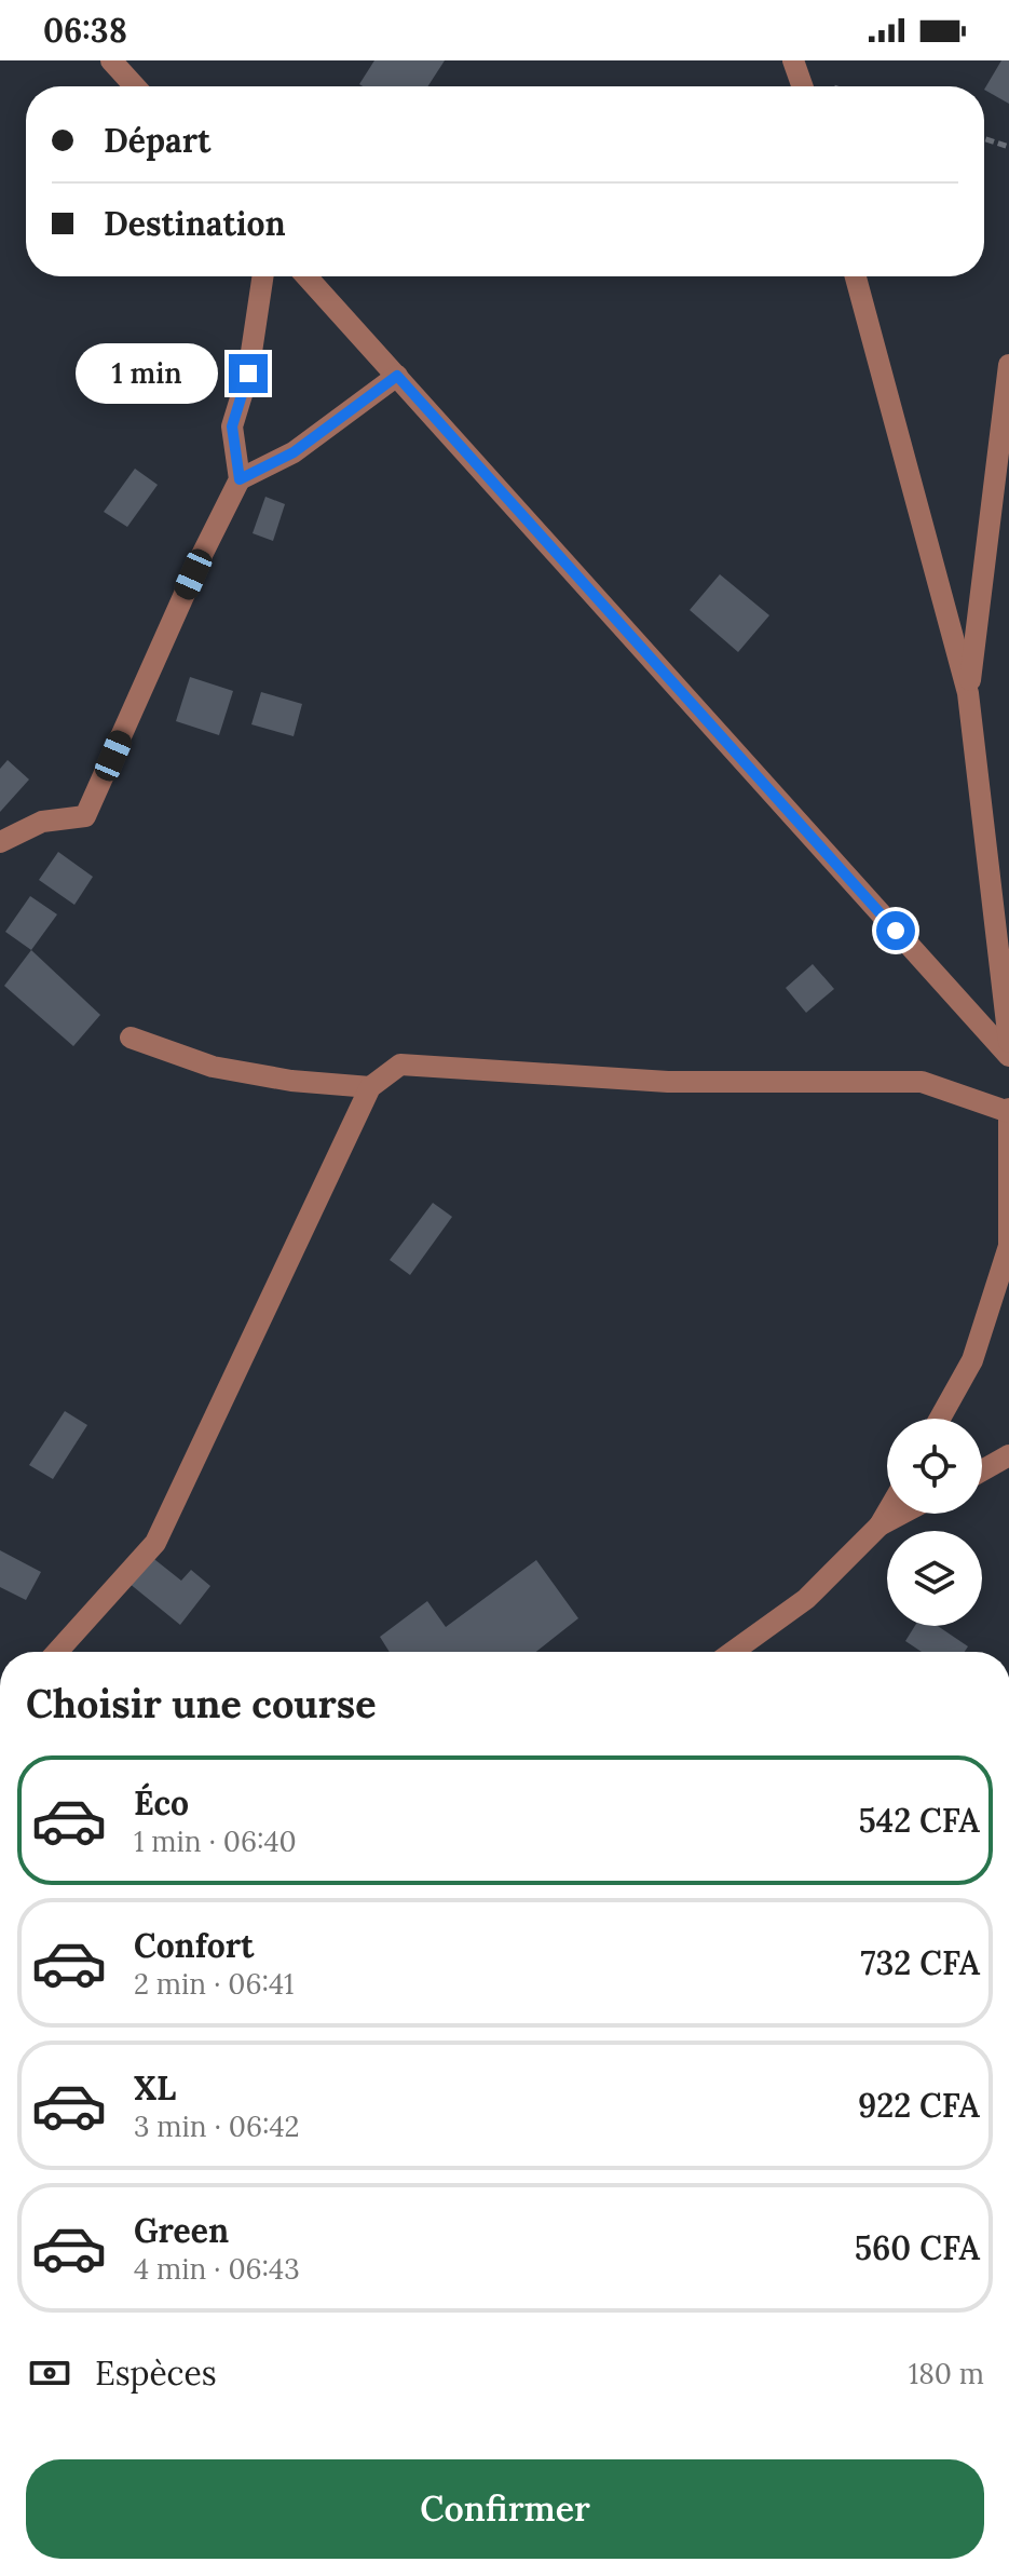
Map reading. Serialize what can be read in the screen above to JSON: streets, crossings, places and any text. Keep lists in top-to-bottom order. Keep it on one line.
{"page":{"status":"06:38","banner":["Départ","Destination"],"bubble":"1 min","heading":"Choisir une course","list":[{"name":"Éco","note":"1 min · 06:40","value":"542 CFA"},{"name":"Confort","note":"2 min · 06:41","value":"732 CFA"},{"name":"XL","note":"3 min · 06:42","value":"922 CFA"},{"name":"Green","note":"4 min · 06:43","value":"560 CFA"}],"pay":["Espèces","180 m"],"buttons":"Confirmer"}}
